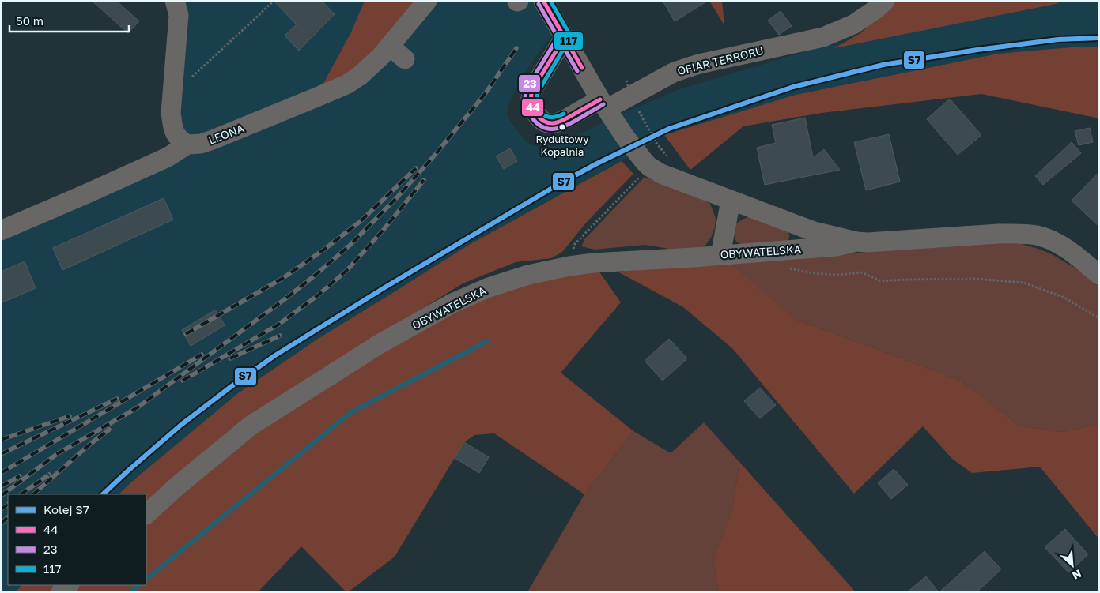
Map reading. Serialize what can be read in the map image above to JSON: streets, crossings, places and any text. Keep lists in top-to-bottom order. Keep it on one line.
{"streets":{"street":["OFIAR TERRORU","LEONA","OBYWATELSKA"]},"crossings":[["OFIAR TERRORU","OBYWATELSKA"]],"places":["Rydułtowy Kopalnia"],"lines":["transit line 44","transit line 117","transit line 23","rail line S7"],"legend":["Kolej S7","44","23","117"],"scale_bar":"50 m","north":"bottom right"}
